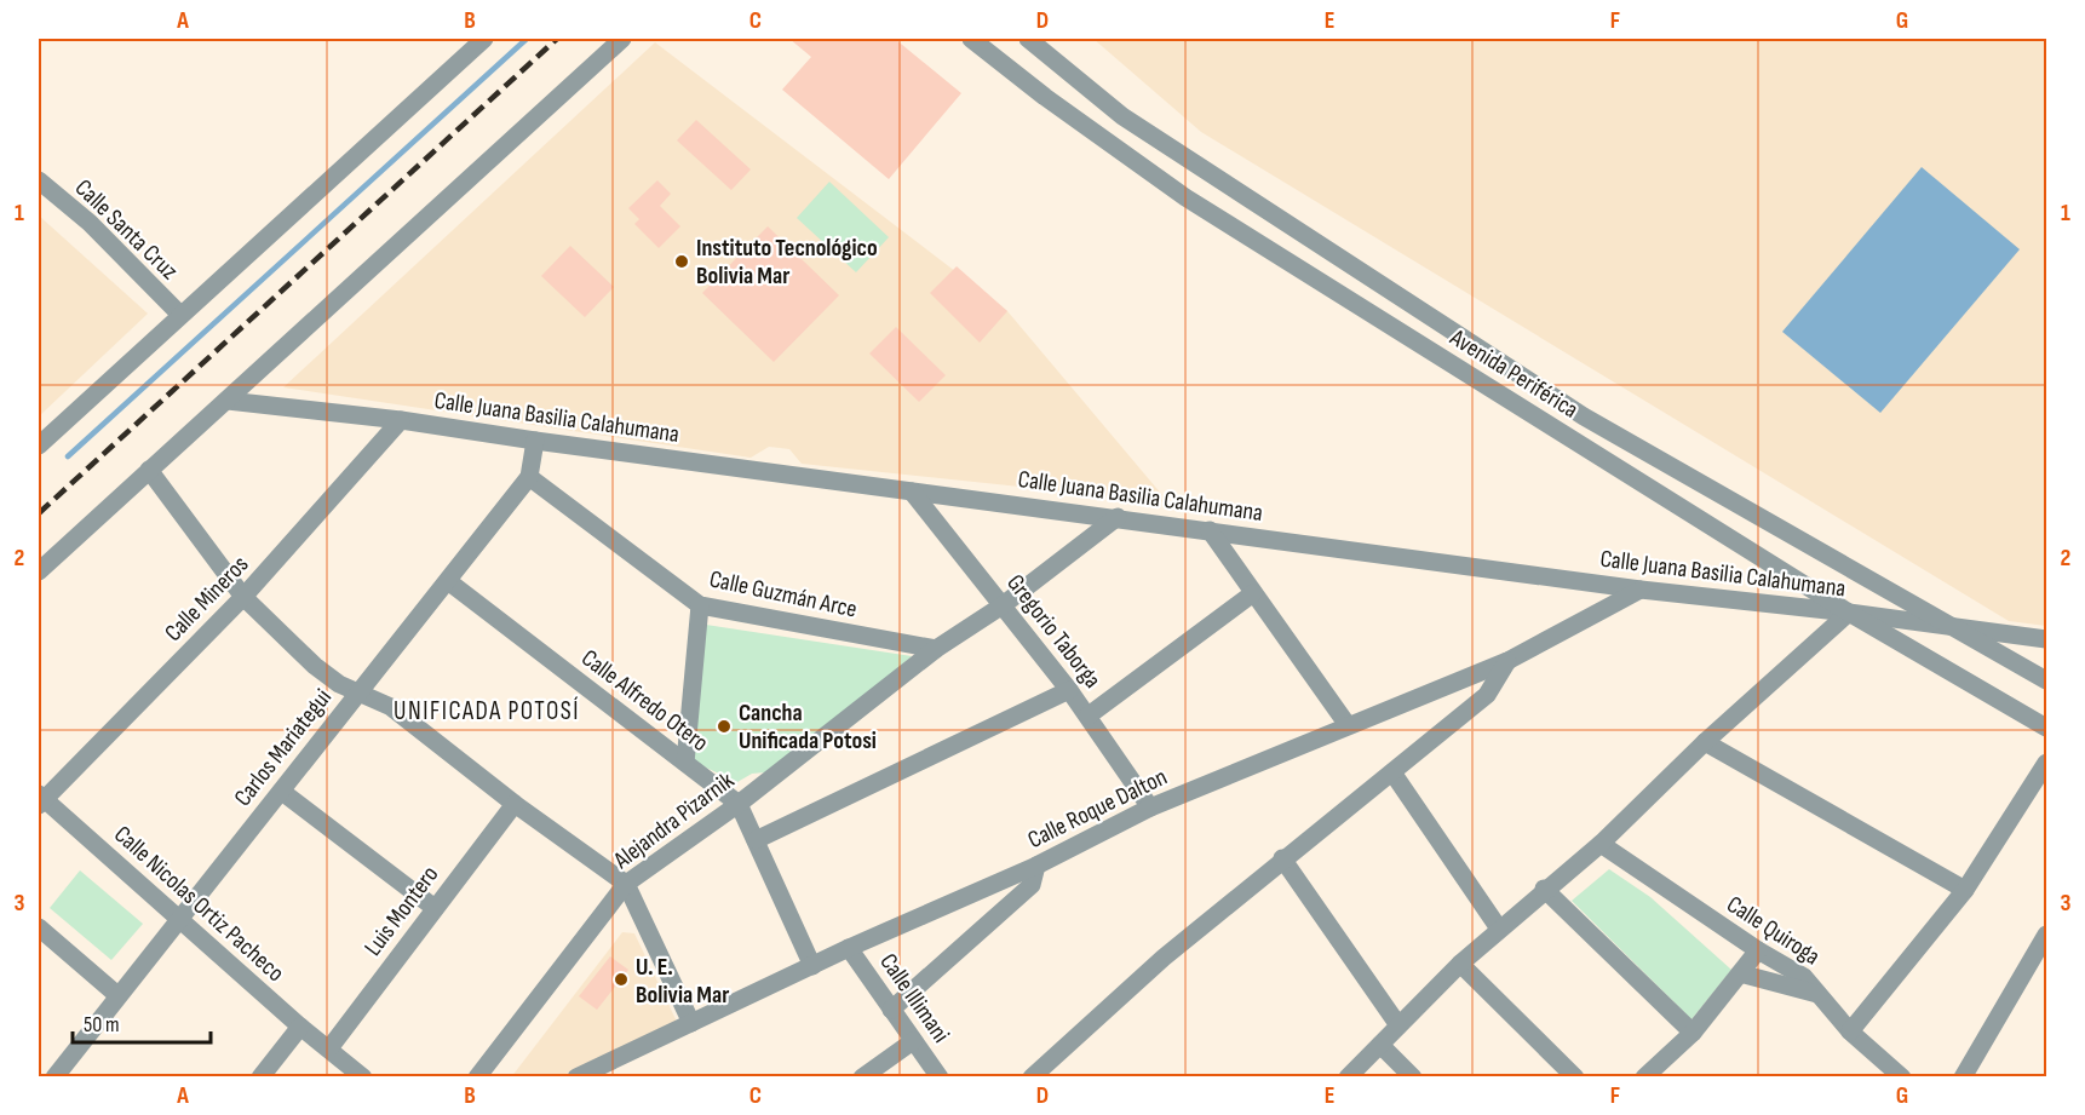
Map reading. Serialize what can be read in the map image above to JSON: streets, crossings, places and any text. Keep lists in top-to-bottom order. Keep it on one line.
{"streets":{"street":["Calle Santa Cruz","Avenida Periférica","Calle Juana Basilia Calahumana","Calle Guzmán Arce","Calle Mineros","Gregorio Taborga","Calle Alfredo Otero","Carlos Mariategui","Calle Roque Dalton","Alejandra Pizarnik","Calle Nicolas Ortiz Pacheco","Luis Montero","Calle Quiroga","Calle Illimani"]},"crossings":[["Avenida Periférica","Calle Juana Basilia Calahumana"],["Calle Juana Basilia Calahumana","Calle Mineros"],["Calle Juana Basilia Calahumana","Gregorio Taborga"],["Calle Juana Basilia Calahumana","Carlos Mariategui"],["Calle Juana Basilia Calahumana","Calle Roque Dalton"],["Calle Juana Basilia Calahumana","Alejandra Pizarnik"],["Calle Guzmán Arce","Carlos Mariategui"],["Calle Guzmán Arce","Alejandra Pizarnik"],["Calle Mineros","Calle Nicolas Ortiz Pacheco"],["Gregorio Taborga","Calle Roque Dalton"],["Gregorio Taborga","Alejandra Pizarnik"],["Calle Alfredo Otero","Carlos Mariategui"],["Calle Alfredo Otero","Calle Roque Dalton"],["Calle Alfredo Otero","Alejandra Pizarnik"],["Carlos Mariategui","Calle Nicolas Ortiz Pacheco"],["Calle Roque Dalton","Calle Illimani"],["Calle Nicolas Ortiz Pacheco","Luis Montero"]],"districts":["UNIFICADA POTOSÍ"],"places":["Instituto Tecnológico Bolivia Mar","Cancha Unificada Potosi","U. E. Bolivia Mar"],"scale_bar":"50 m","grid":{"columns":["A","B","C","D","E","F","G"],"rows":["1","2","3"]}}
